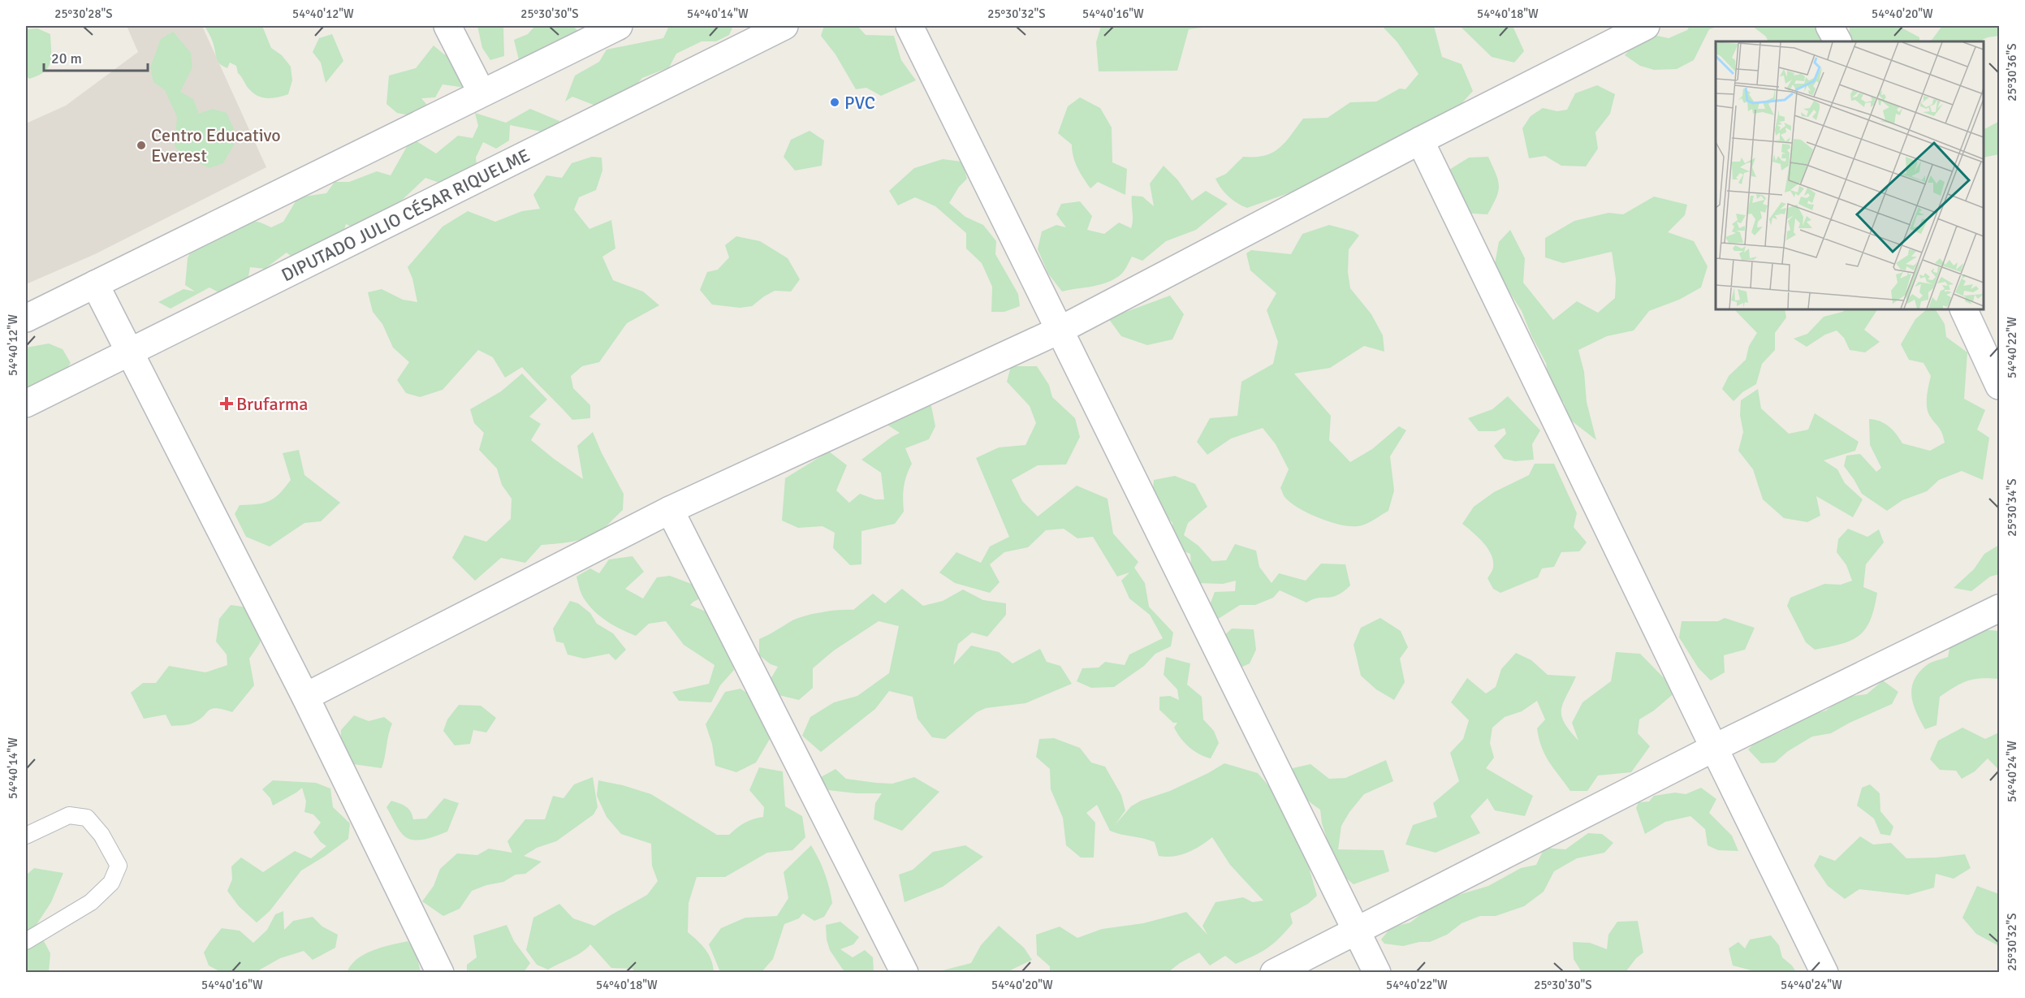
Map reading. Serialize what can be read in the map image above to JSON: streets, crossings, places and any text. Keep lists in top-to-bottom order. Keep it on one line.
{"streets":{"street":["DIPUTADO JULIO CÉSAR RIQUELME"]},"places":{"other":["PVC","Centro Educativo Everest"],"health":["Brufarma"]},"scale_bar":"20 m","coordinates":["25°30'28\"S","54°40'12\"W","25°30'30\"S","54°40'14\"W","25°30'32\"S","54°40'16\"W","54°40'18\"W","54°40'20\"W","25°30'36\"S","54°40'22\"W","25°30'34\"S","54°40'24\"W"]}
